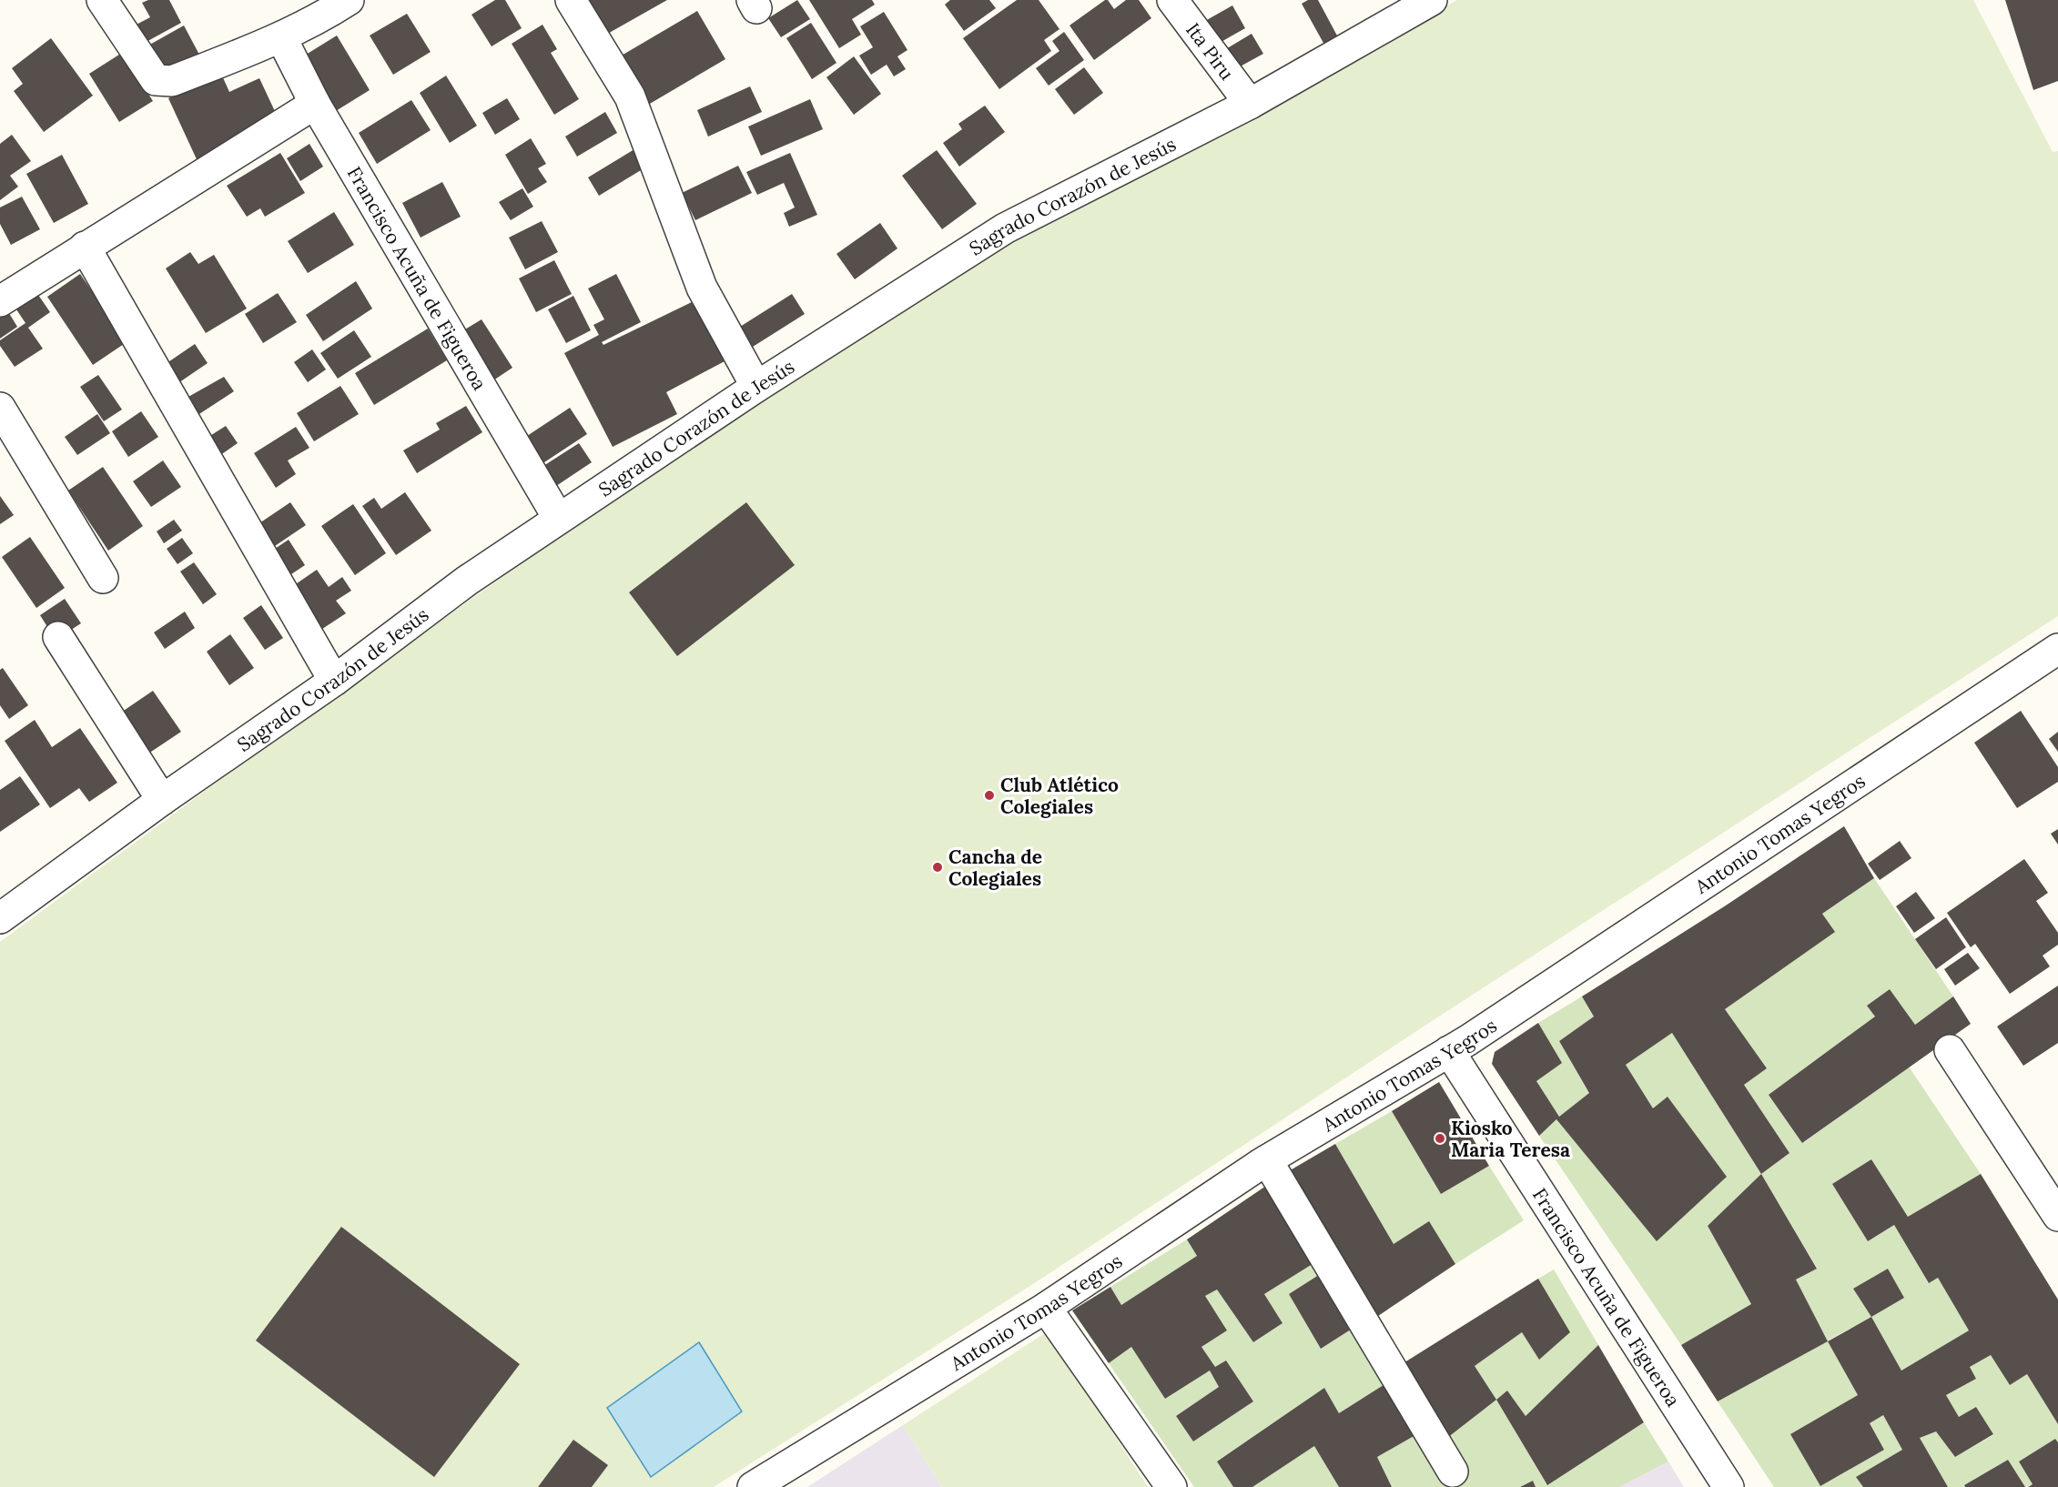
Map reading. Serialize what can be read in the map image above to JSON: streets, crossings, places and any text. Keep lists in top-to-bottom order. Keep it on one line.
{"streets":{"street":["Ita Piru","Sagrado Corazón de Jesús","Francisco Acuña de Figueroa","Antonio Tomas Yegros"]},"crossings":[["Ita Piru","Sagrado Corazón de Jesús"],["Sagrado Corazón de Jesús","Francisco Acuña de Figueroa"],["Francisco Acuña de Figueroa","Antonio Tomas Yegros"]],"places":["Club Atlético Colegiales","Cancha de Colegiales","Kiosko Maria Teresa"]}
